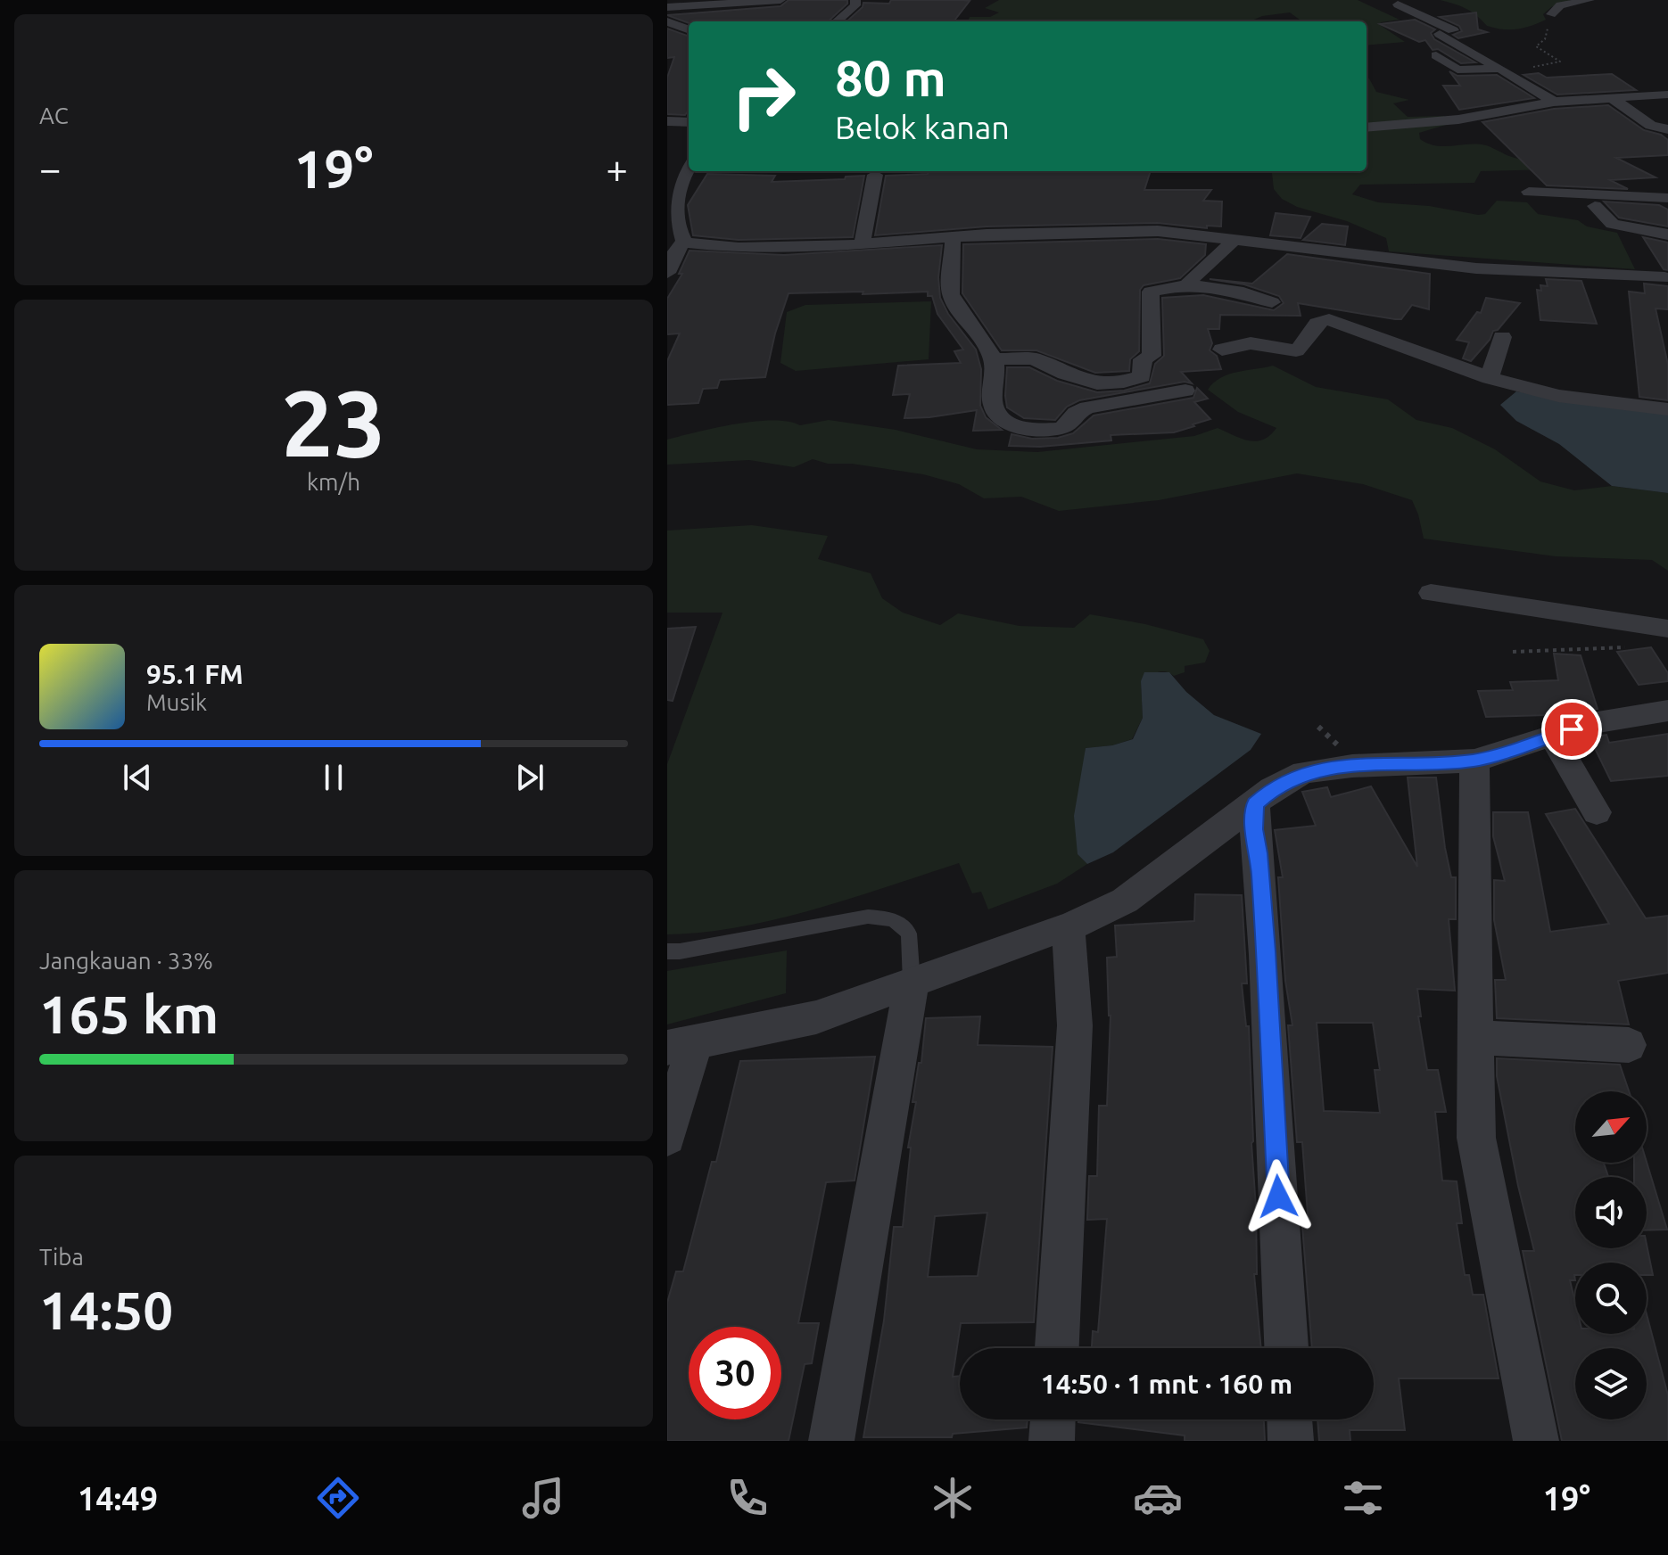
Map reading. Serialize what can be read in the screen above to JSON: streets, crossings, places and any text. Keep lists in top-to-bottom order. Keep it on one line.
{"north":"top right","page":{"tile":["AC",["23","km/h"],["Jangkauan · 33%","165 km"],["Tiba","14:50"]],"turn":["80 m","Belok kanan"],"heat":["−","19°","+"],"song":["95.1 FM","Musik"],"limit":"30","trip":"14:50 · 1 mnt · 160 m","tabs":["14:49","19°"]}}
